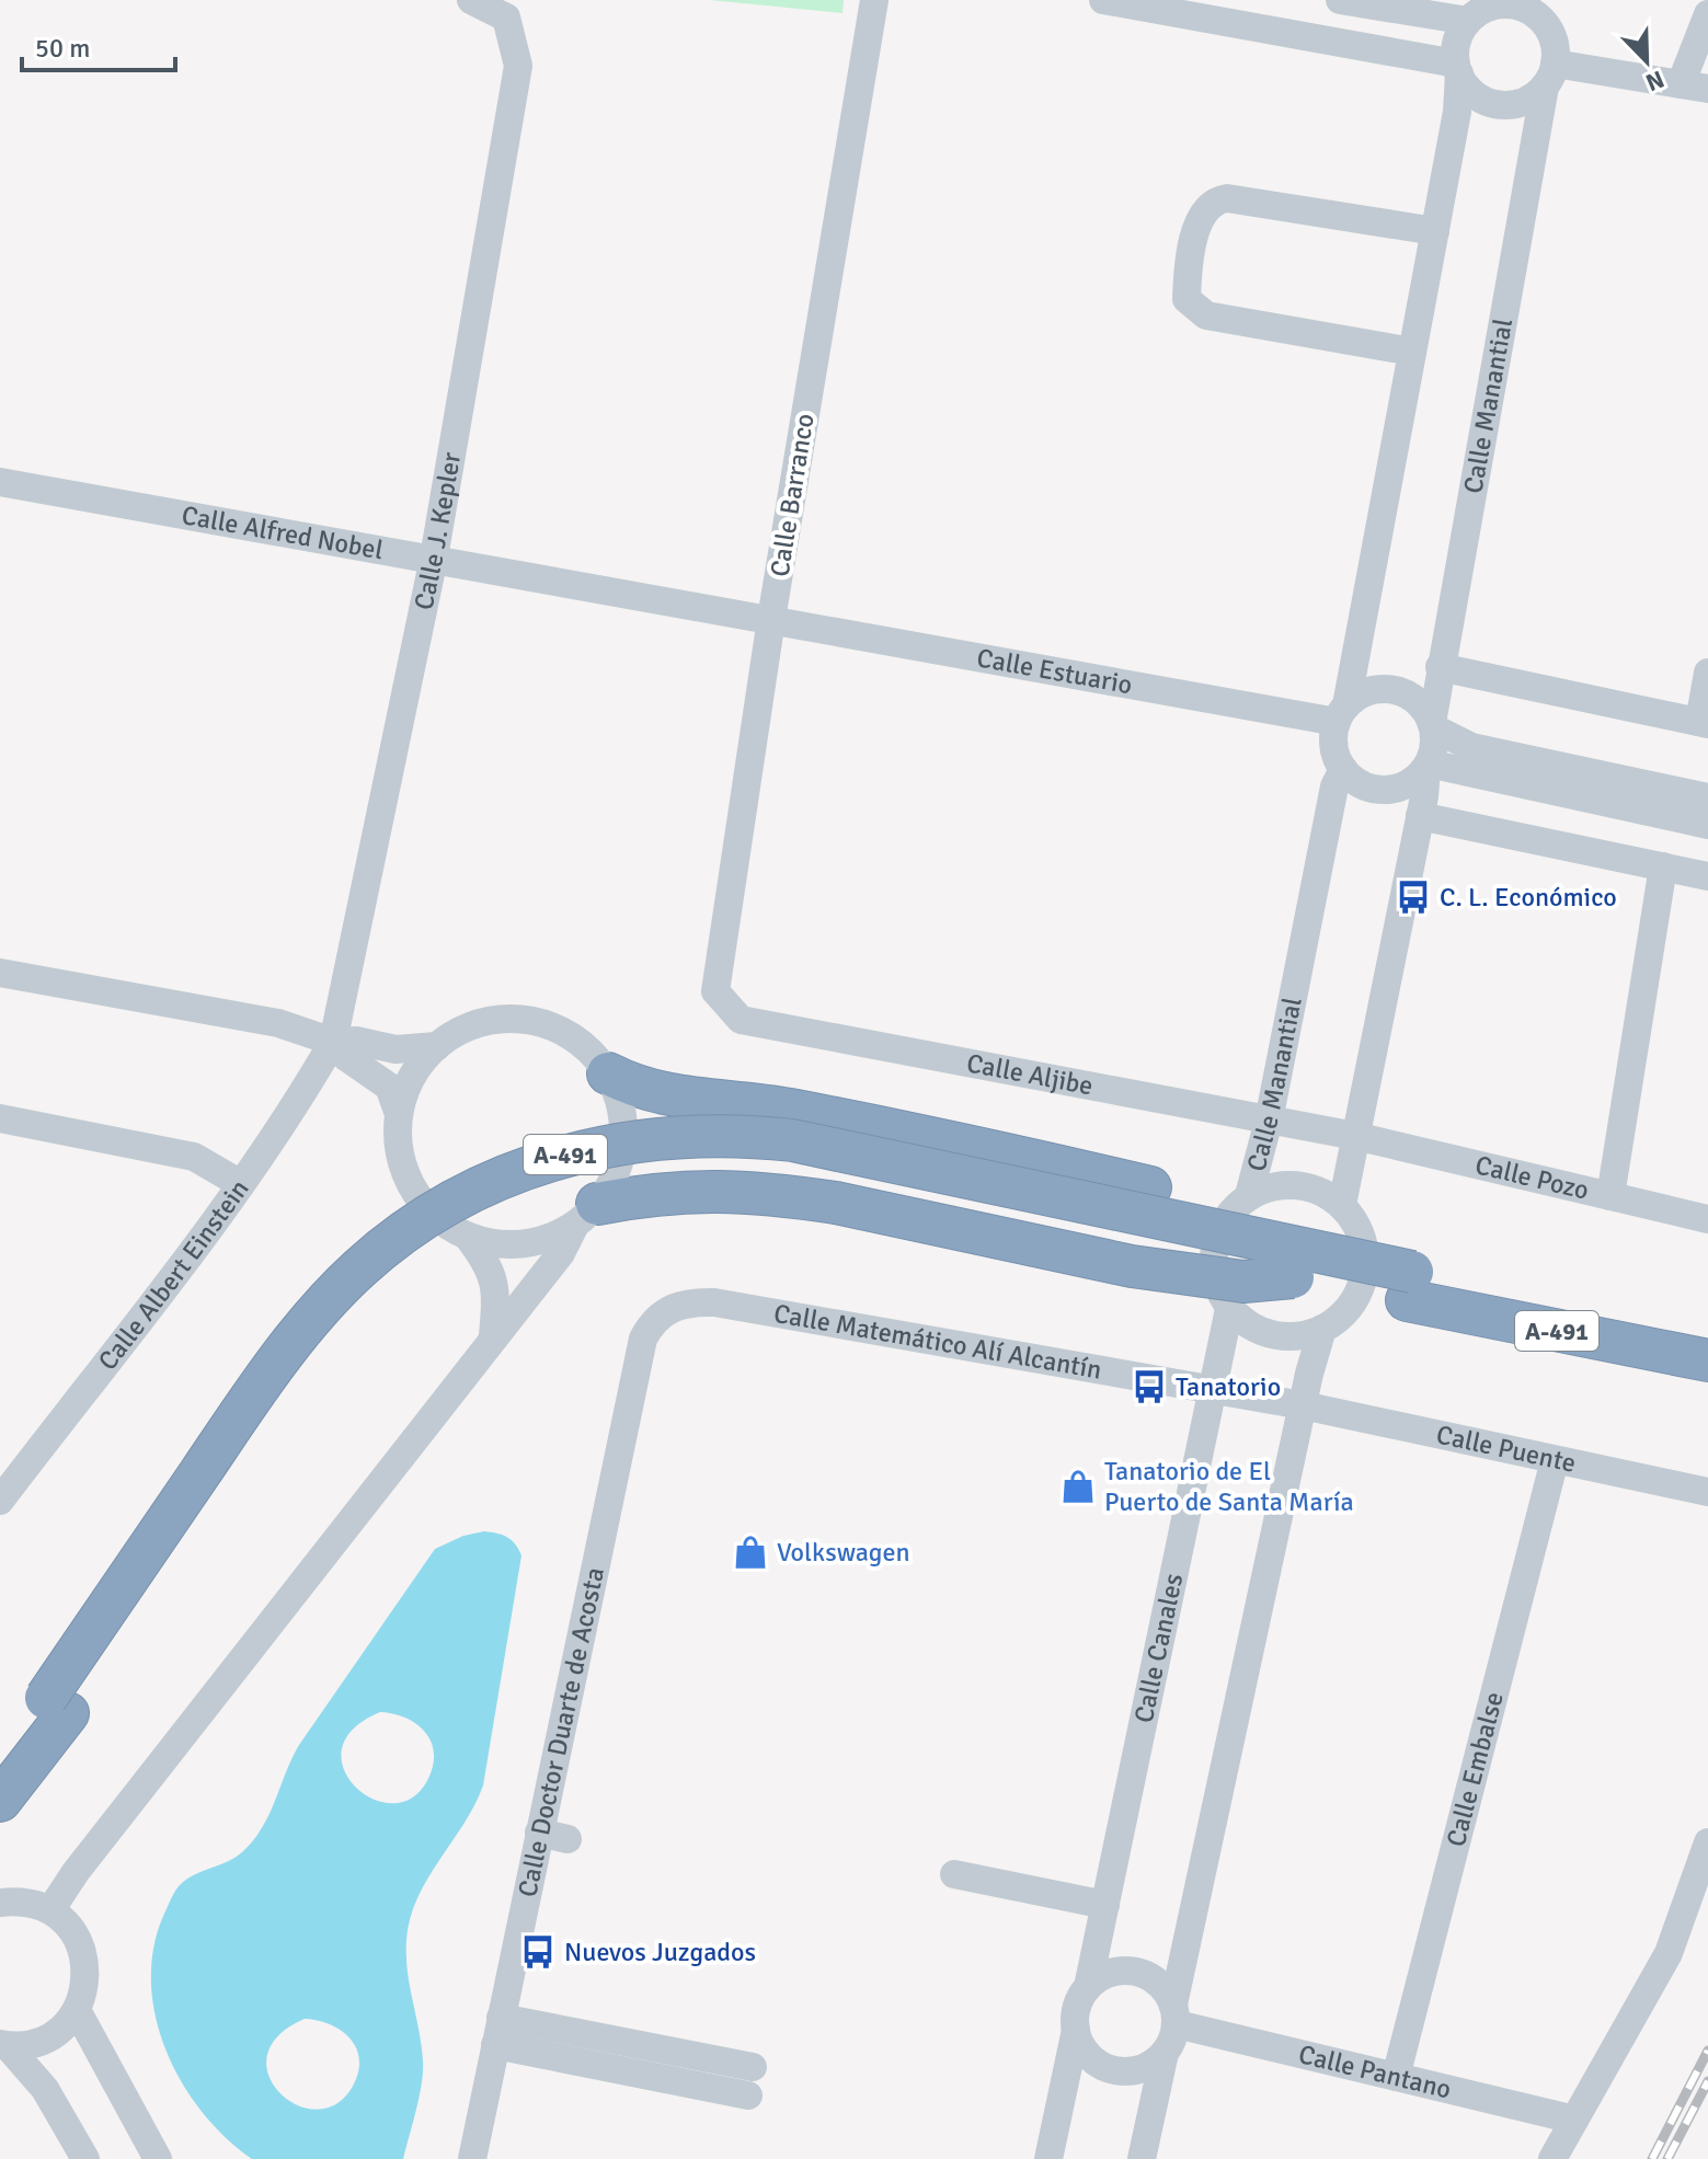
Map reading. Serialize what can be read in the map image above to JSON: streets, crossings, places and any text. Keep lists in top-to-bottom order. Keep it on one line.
{"streets":{"highway":["A-491"],"street":["Calle Manantial","Calle Barranco","Calle J. Kepler","Calle Alfred Nobel","Calle Estuario","Calle Aljibe","Calle Pozo","Calle Albert Einstein","Calle Matemático Alí Alcantín","Calle Puente","Calle Canales","Calle Doctor Duarte de Acosta","Calle Embalse","Calle Pantano"]},"crossings":[["Calle Manantial","Calle Estuario"],["Calle Manantial","Calle Aljibe"],["Calle Manantial","Calle Canales"],["Calle Barranco","Calle Alfred Nobel"],["Calle Barranco","Calle Estuario"],["Calle Barranco","Calle Aljibe"],["Calle J. Kepler","Calle Alfred Nobel"],["Calle J. Kepler","Calle Albert Einstein"],["Calle Alfred Nobel","Calle Estuario"],["Calle Aljibe","Calle Pozo"],["Calle Matemático Alí Alcantín","Calle Puente"],["Calle Matemático Alí Alcantín","Calle Canales"],["Calle Matemático Alí Alcantín","Calle Doctor Duarte de Acosta"],["Calle Puente","Calle Embalse"],["Calle Canales","Calle Pantano"],["Calle Embalse","Calle Pantano"]],"places":{"bus stop":["C. L. Económico","Tanatorio","Nuevos Juzgados"],"shop":["Tanatorio de El Puerto de Santa María","Volkswagen"]},"scale_bar":"50 m","north":"bottom right"}
